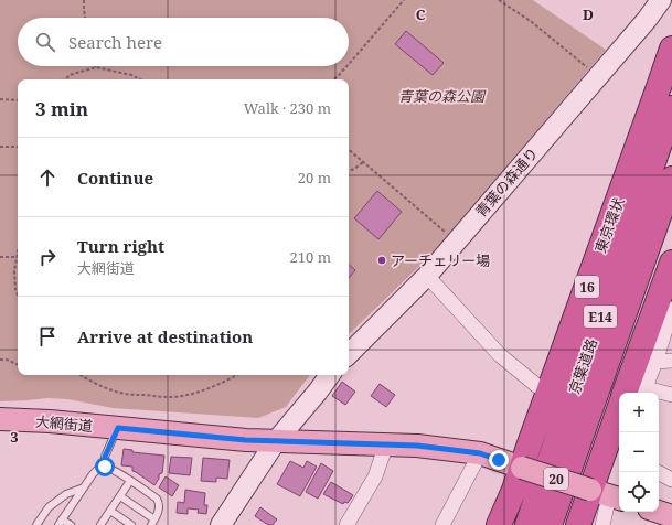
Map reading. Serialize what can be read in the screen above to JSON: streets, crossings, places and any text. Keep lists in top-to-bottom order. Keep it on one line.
{"streets":{"highway":["東京環状","16","E14","京葉道路"],"main road":["大網街道","20"],"street":["青葉の森通り"]},"crossings":[["東京環状","大網街道"],["東京環状","20"],["大網街道","20"]],"parks":["青葉の森公園"],"places":["アーチェリー場"],"page":{"search":"Search here","heading":["3 min","Walk · 230 m"],"list":[["Continue","20 m"],["Turn right","大網街道","210 m"],"Arrive at destination"],"map_buttons":["+","−"]},"grid":{"columns":["C","D"],"rows":["3"]}}
